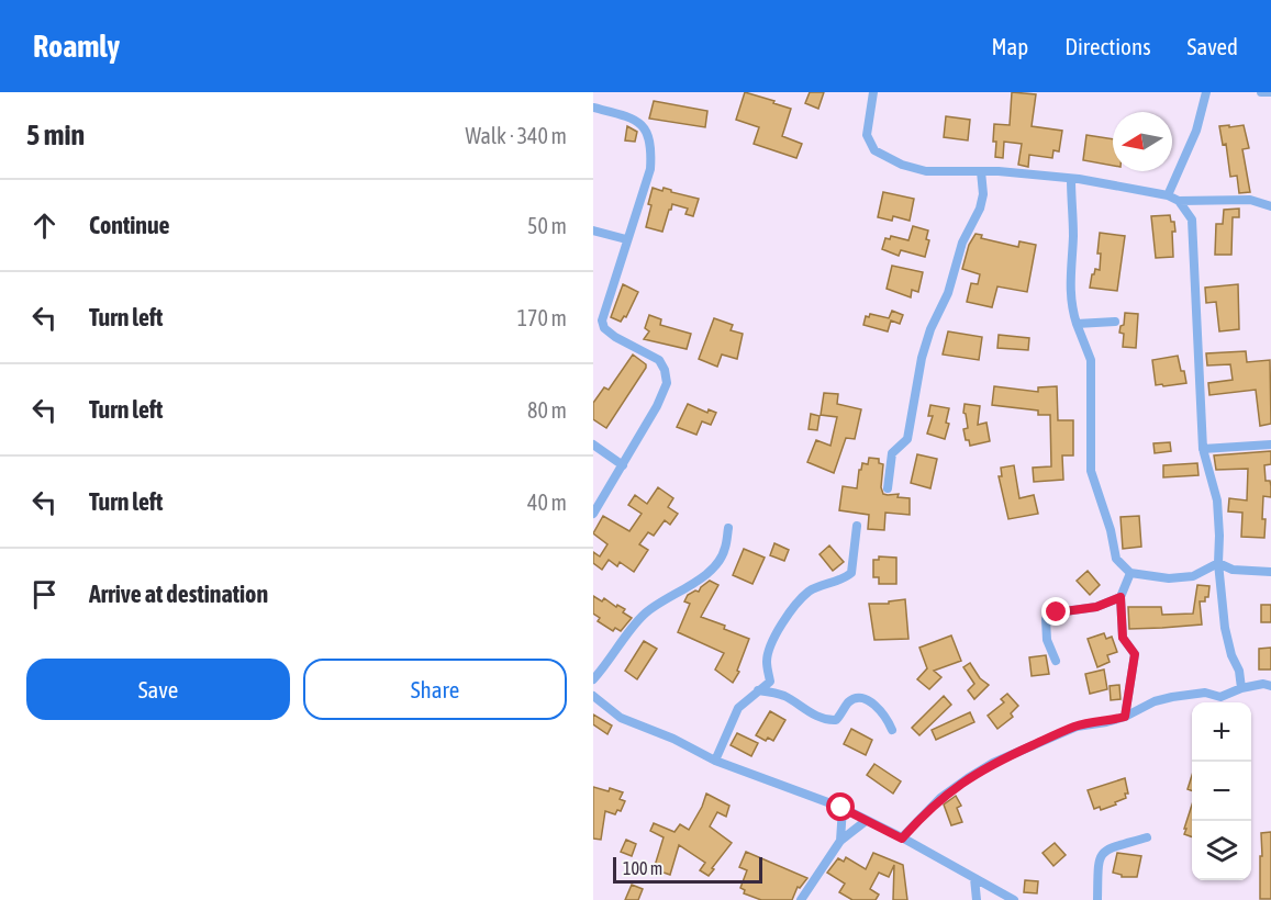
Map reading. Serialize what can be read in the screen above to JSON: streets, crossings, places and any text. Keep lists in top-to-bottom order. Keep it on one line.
{"scale_bar":"100 m","north":"left","page":{"header":"Roamly","nav":["Map","Directions","Saved"],"heading":["5 min","Walk · 340 m"],"list":[["Continue","50 m"],["Turn left","170 m"],["Turn left","80 m"],["Turn left","40 m"],"Arrive at destination"],"buttons":["Save","Share"],"map_buttons":["+","−"],"scale":"100 m"}}
